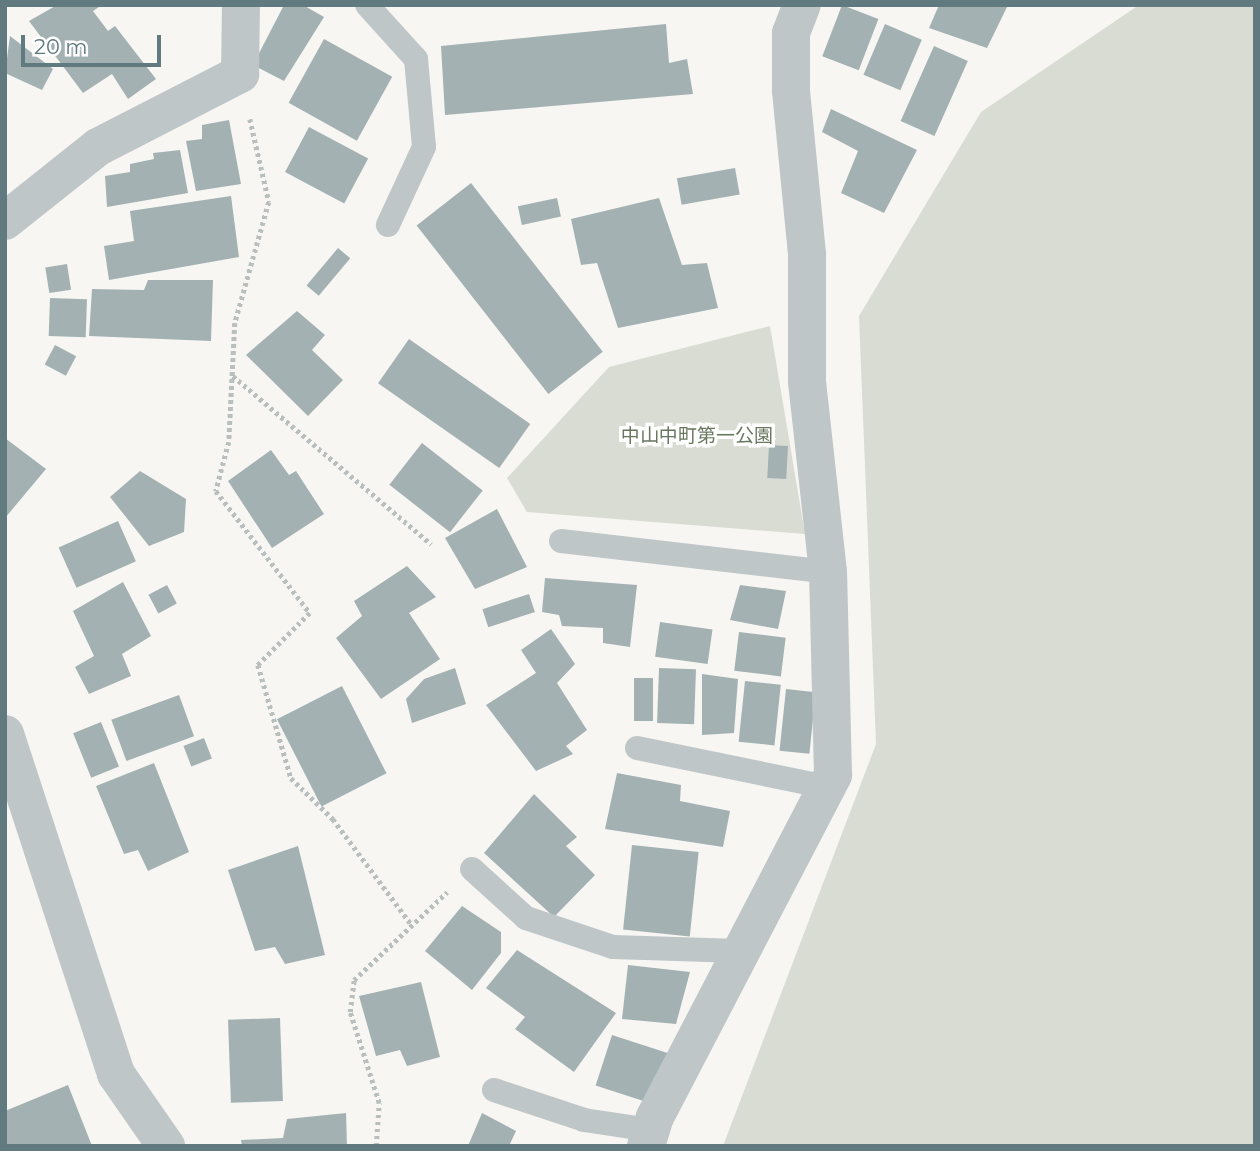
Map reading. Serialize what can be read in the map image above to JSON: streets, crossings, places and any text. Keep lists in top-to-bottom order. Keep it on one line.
{"parks":["中山中町第一公園"],"scale_bar":"20 m"}
